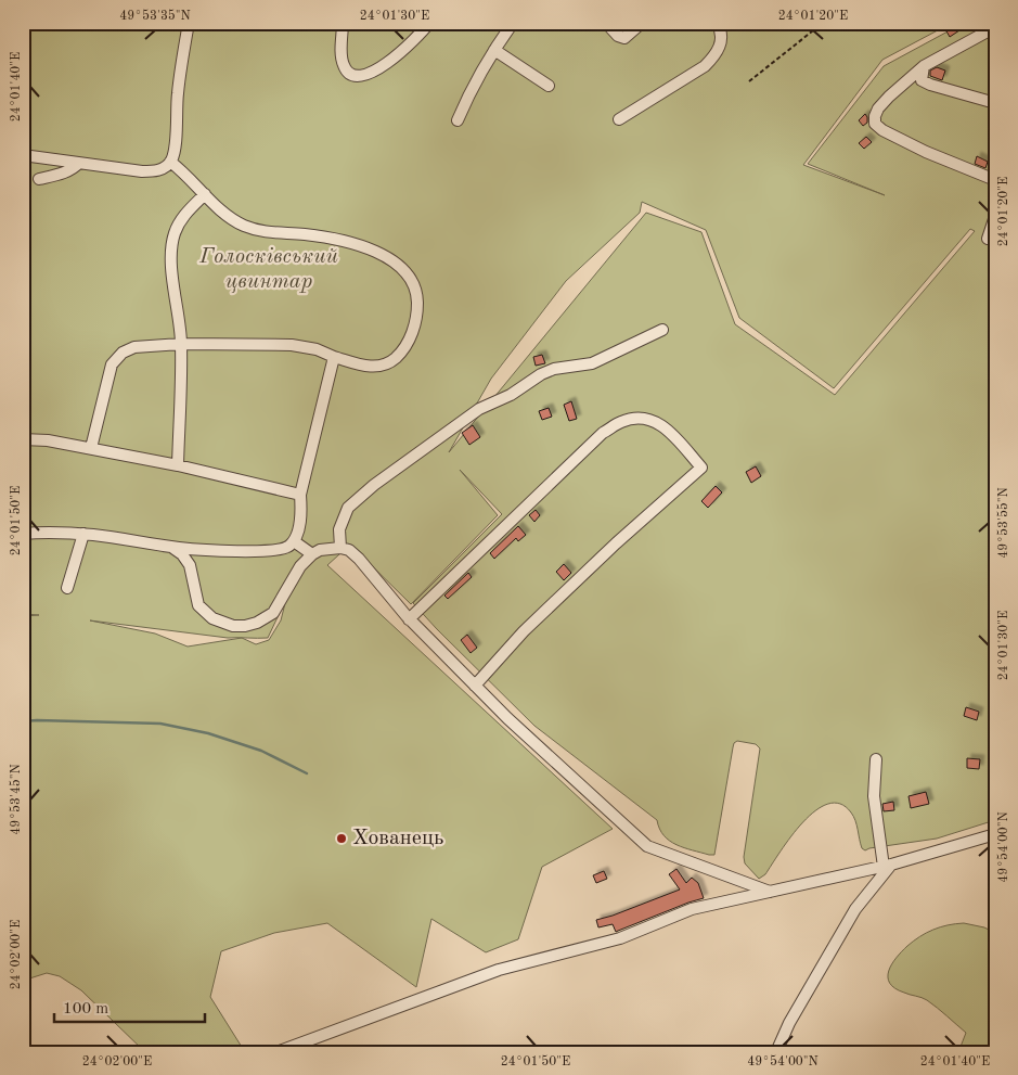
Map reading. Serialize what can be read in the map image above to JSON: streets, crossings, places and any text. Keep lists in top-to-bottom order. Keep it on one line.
{"parks":["Голосківський цвинтар"],"places":["Хованець"],"scale_bar":"100 m","coordinates":["49°53'35\"N","24°01'30\"E","24°01'20\"E","24°01'40\"E","24°01'50\"E","49°53'55\"N","49°53'45\"N","49°54'00\"N","24°02'00\"E"]}
